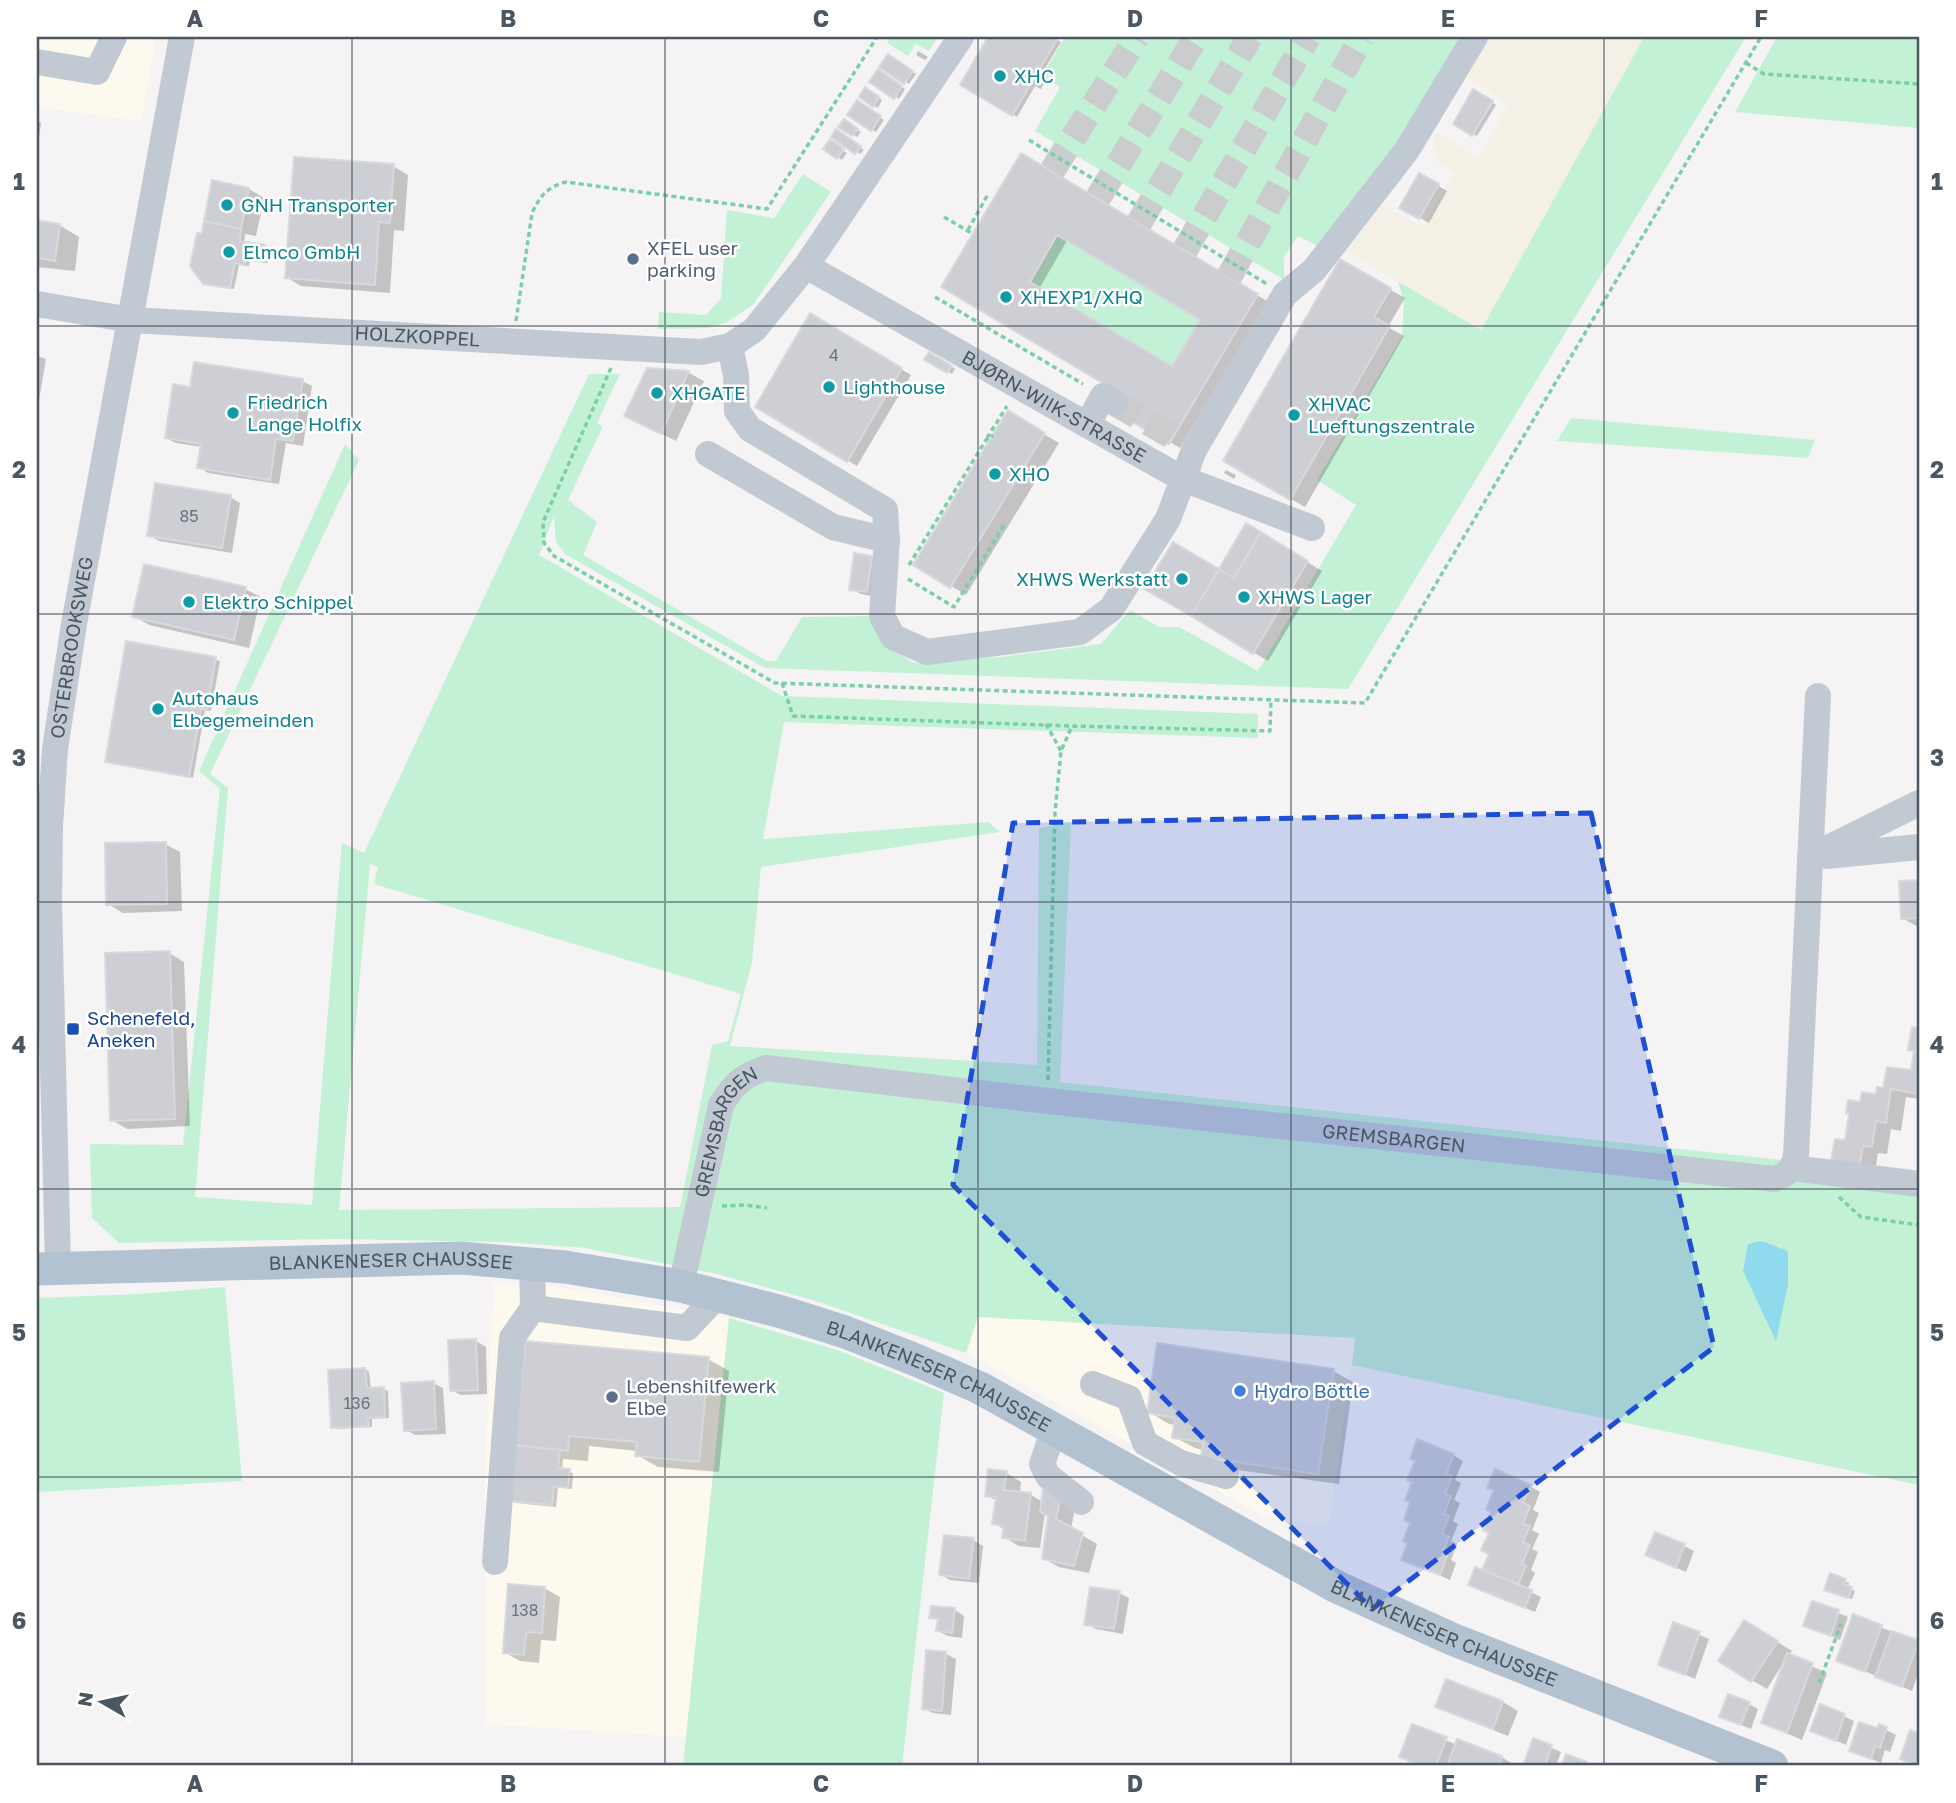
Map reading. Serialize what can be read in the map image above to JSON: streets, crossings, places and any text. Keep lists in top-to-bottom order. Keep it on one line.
{"streets":{"main road":["BLANKENESER CHAUSSEE"],"street":["HOLZKOPPEL","BJØRN-WIIK-STRASSE","OSTERBROOKSWEG","GREMSBARGEN"]},"crossings":[["HOLZKOPPEL","OSTERBROOKSWEG"],["OSTERBROOKSWEG","BLANKENESER CHAUSSEE"],["GREMSBARGEN","BLANKENESER CHAUSSEE"]],"places":{"other":["XHC","GNH Transporter","Elmco GmbH","XFEL user parking","XHEXP1/XHQ","Lighthouse","XHGATE","Friedrich Lange Holfix","XHVAC Lueftungszentrale","XHO","XHWS Werkstatt","XHWS Lager","Elektro Schippel","Autohaus Elbegemeinden","Hydro Böttle","Lebenshilfewerk Elbe"],"transit":["Schenefeld, Aneken"]},"house_numbers":["4","85","136","138"],"north":"left","grid":{"columns":["A","B","C","D","E","F"],"rows":["1","2","3","4","5","6"]}}
